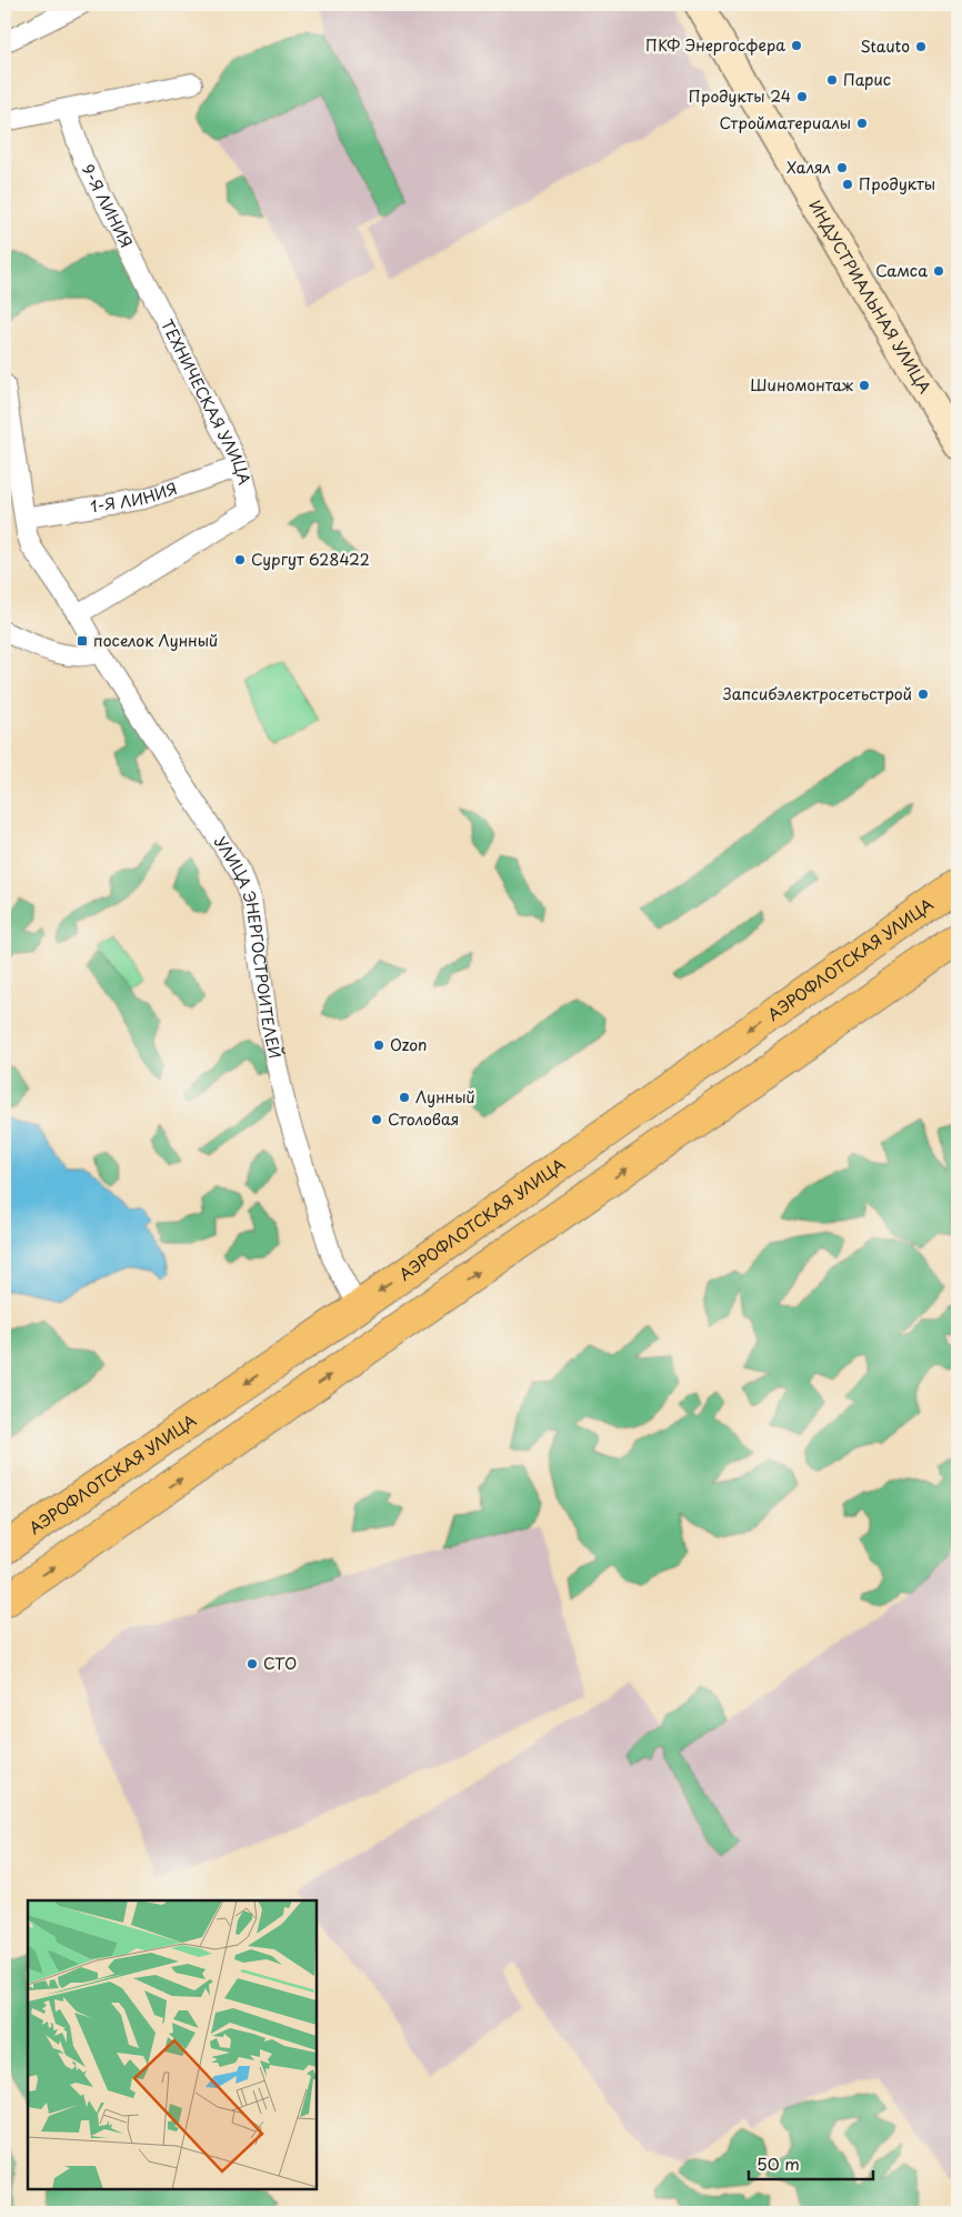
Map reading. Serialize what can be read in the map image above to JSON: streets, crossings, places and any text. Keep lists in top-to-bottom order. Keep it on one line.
{"streets":{"main road":["ИНДУСТРИАЛЬНАЯ УЛИЦА","АЭРОФЛОТСКАЯ УЛИЦА"],"street":["9-Я ЛИНИЯ","ТЕХНИЧЕСКАЯ УЛИЦА","1-Я ЛИНИЯ","УЛИЦА ЭНЕРГОСТРОИТЕЛЕЙ"]},"crossings":[["9-Я ЛИНИЯ","ТЕХНИЧЕСКАЯ УЛИЦА"],["ТЕХНИЧЕСКАЯ УЛИЦА","1-Я ЛИНИЯ"],["ТЕХНИЧЕСКАЯ УЛИЦА","УЛИЦА ЭНЕРГОСТРОИТЕЛЕЙ"],["1-Я ЛИНИЯ","УЛИЦА ЭНЕРГОСТРОИТЕЛЕЙ"],["УЛИЦА ЭНЕРГОСТРОИТЕЛЕЙ","АЭРОФЛОТСКАЯ УЛИЦА"]],"places":{"other":["ПКФ Энергосфера","Stauto","Парис","Продукты 24","Стройматериалы","Халял","Продукты","Самса","Шиномонтаж","Сургут 628422","Запсибэлектросетьстрой","Ozon","Лунный","Столовая","СТО"],"transit":["поселок Лунный"]},"scale_bar":"50 m"}
